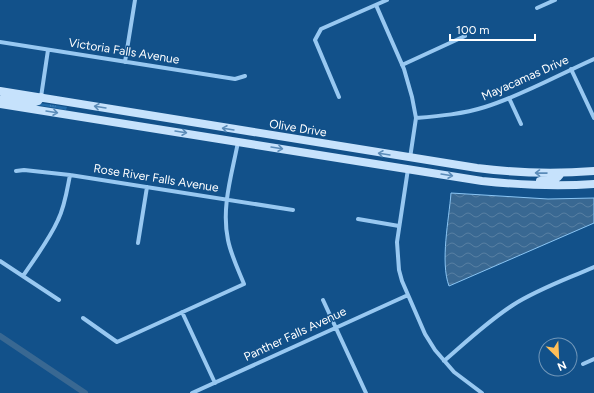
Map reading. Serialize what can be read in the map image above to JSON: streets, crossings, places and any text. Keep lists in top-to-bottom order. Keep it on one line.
{"streets":{"main road":["Olive Drive"],"street":["Victoria Falls Avenue","Mayacamas Drive","Rose River Falls Avenue","Panther Falls Avenue"]},"scale_bar":"100 m","north":"bottom right"}
